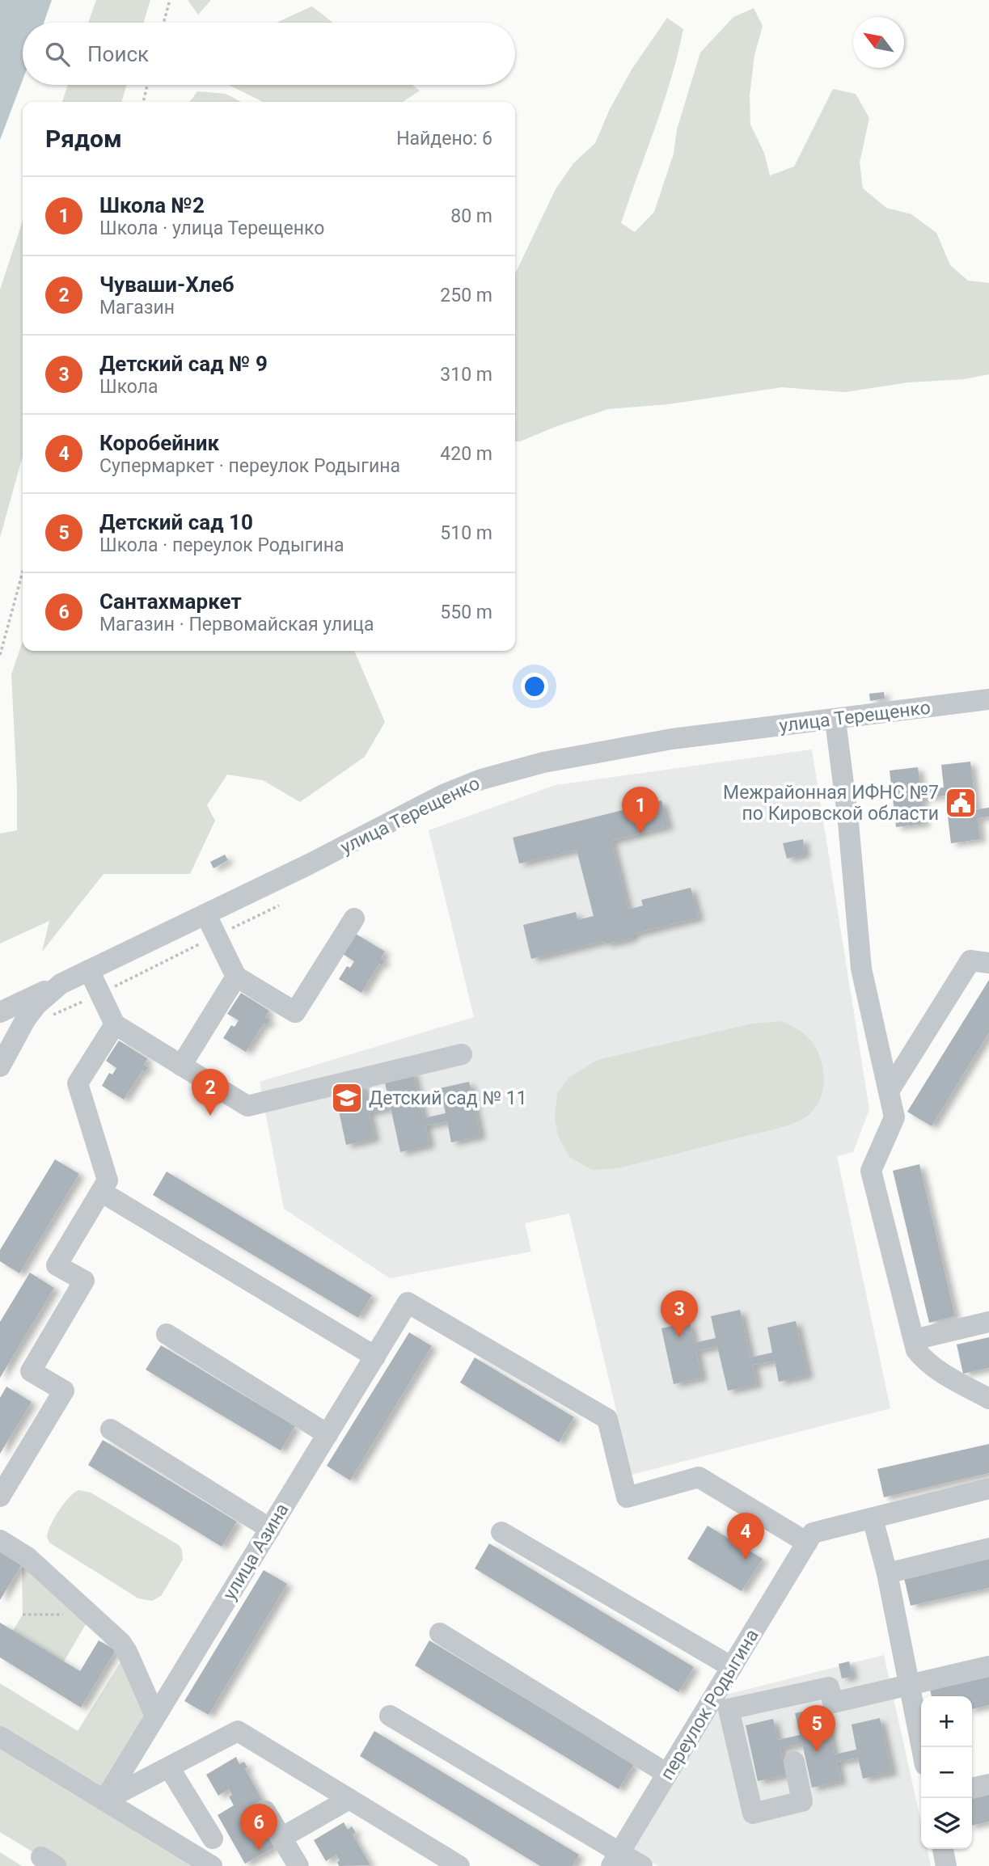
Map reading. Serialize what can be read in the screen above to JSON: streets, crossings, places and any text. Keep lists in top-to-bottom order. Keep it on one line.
{"streets":{"street":["улица Терещенко","улица Азина","переулок Родыгина"]},"crossings":[["улица Азина","переулок Родыгина"]],"places":{"public building":["Межрайонная ИФНС №7 по Кировской области"],"school or university":["Детский сад № 11"]},"north":"top left","page":{"search":"Поиск","heading":["Рядом","Найдено: 6"],"list":[{"mark":"1","name":"Школа №2","note":"Школа · улица Терещенко","value":"80 m"},{"mark":"2","name":"Чуваши-Хлеб","note":"Магазин","value":"250 m"},{"mark":"3","name":"Детский сад № 9","note":"Школа","value":"310 m"},{"mark":"4","name":"Коробейник","note":"Супермаркет · переулок Родыгина","value":"420 m"},{"mark":"5","name":"Детский сад 10","note":"Школа · переулок Родыгина","value":"510 m"},{"mark":"6","name":"Сантахмаркет","note":"Магазин · Первомайская улица","value":"550 m"}],"pins":["1","2","3","4","5","6"],"map_buttons":["+","−"]}}
